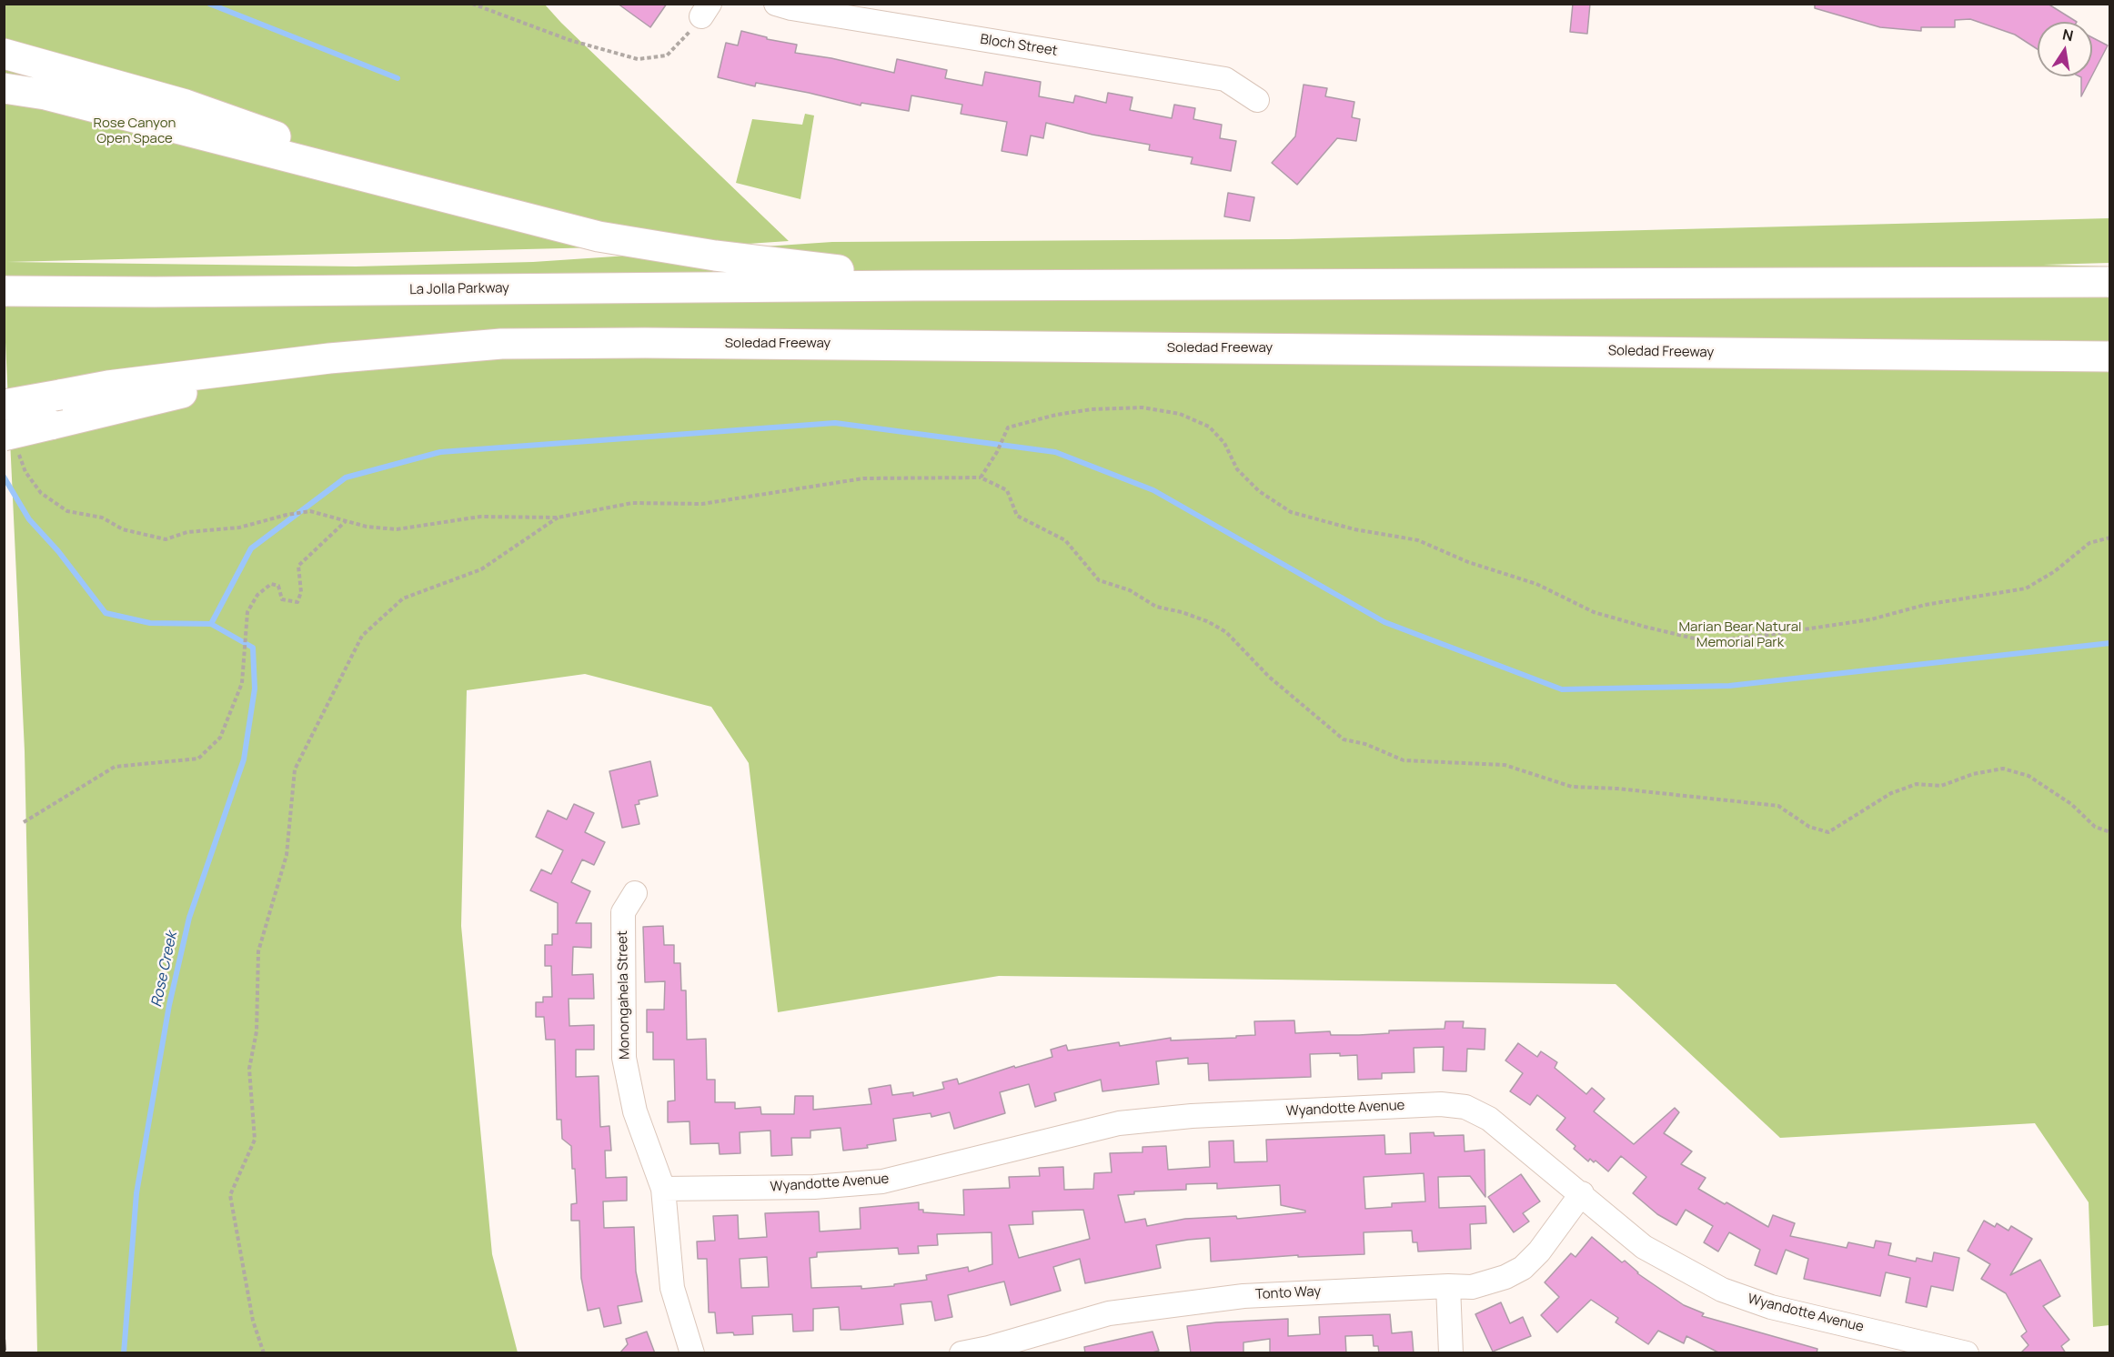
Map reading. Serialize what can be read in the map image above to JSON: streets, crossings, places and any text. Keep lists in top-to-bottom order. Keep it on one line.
{"streets":{"highway":["La Jolla Parkway","Soledad Freeway"],"street":["Bloch Street","Monongahela Street","Wyandotte Avenue","Tonto Way"]},"crossings":[["Monongahela Street","Wyandotte Avenue"],["Wyandotte Avenue","Tonto Way"]],"water":["Rose Creek"],"parks":["Rose Canyon Open Space","Marian Bear Natural Memorial Park"],"north":"top"}
